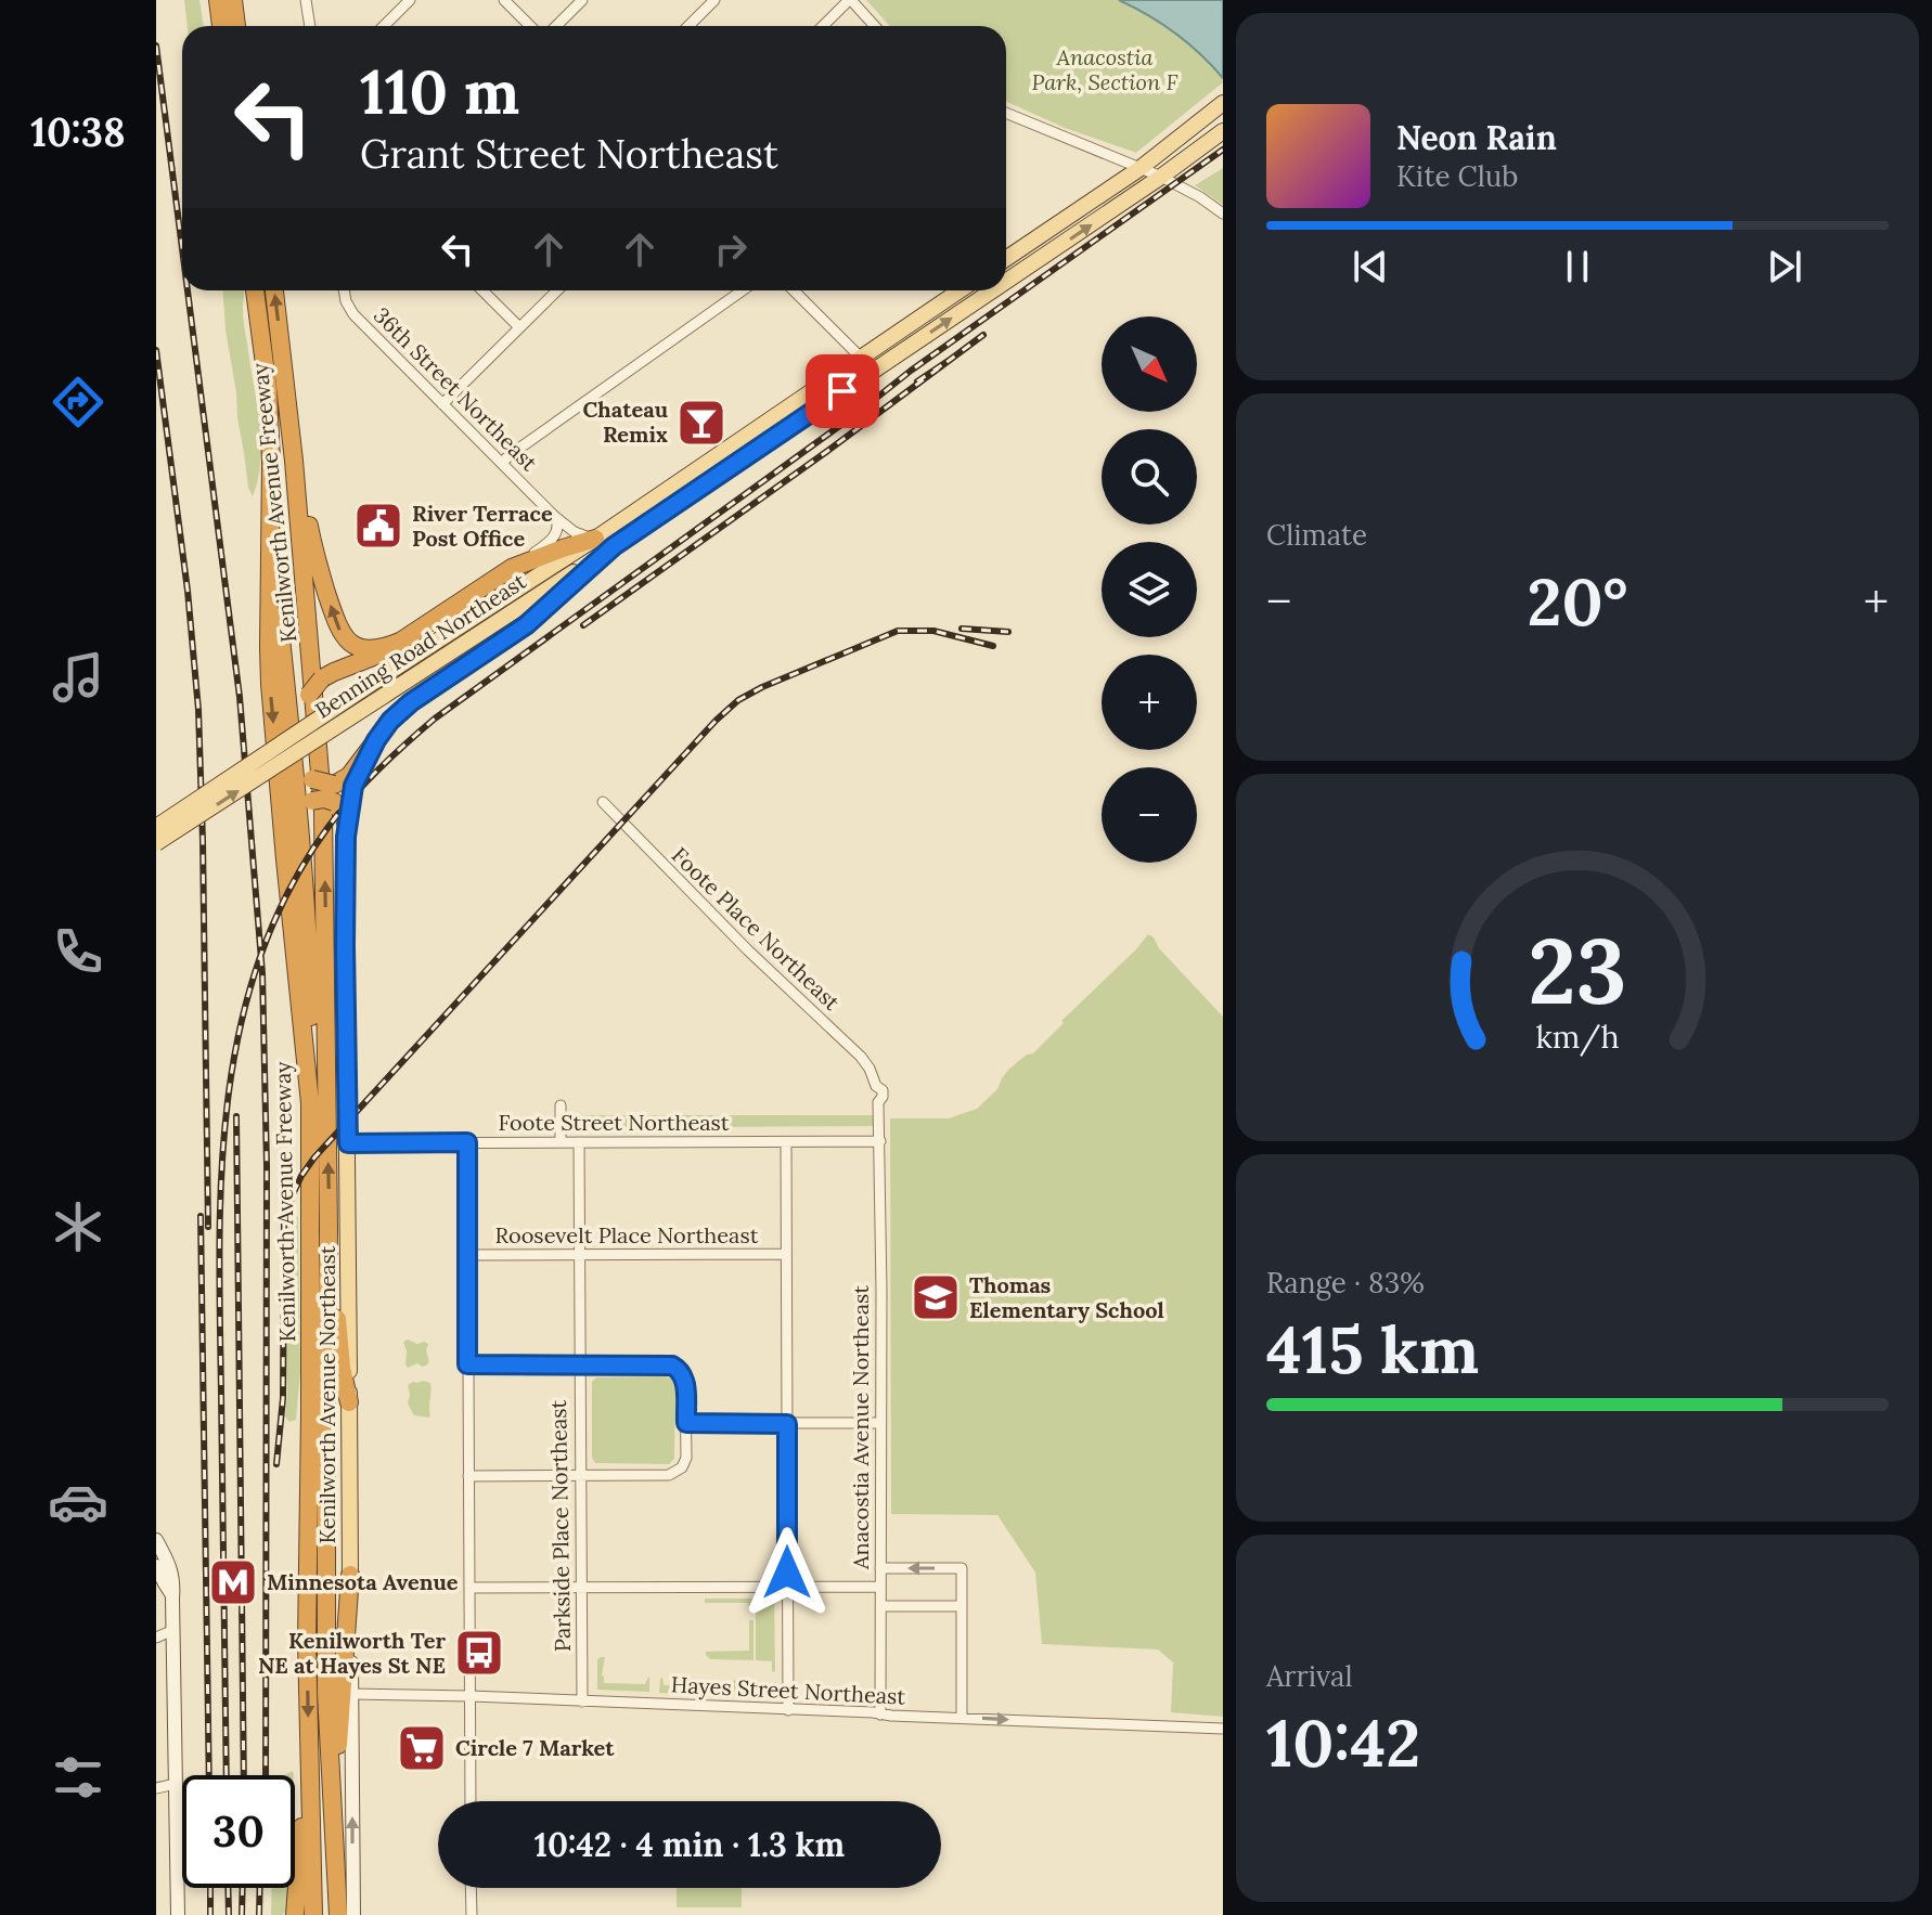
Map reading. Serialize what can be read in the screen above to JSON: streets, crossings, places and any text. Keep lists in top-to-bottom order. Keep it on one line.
{"streets":{"highway":["Kenilworth Avenue Freeway"],"main road":["Benning Road Northeast","Kenilworth Avenue Northeast"],"street":["36th Street Northeast","Foote Place Northeast","Foote Street Northeast","Roosevelt Place Northeast","Anacostia Avenue Northeast","Parkside Place Northeast","Hayes Street Northeast"]},"crossings":[["36th Street Northeast","Benning Road Northeast"],["Benning Road Northeast","Kenilworth Avenue Northeast"],["Foote Place Northeast","Foote Street Northeast"],["Foote Place Northeast","Anacostia Avenue Northeast"],["Foote Street Northeast","Kenilworth Avenue Northeast"],["Foote Street Northeast","Anacostia Avenue Northeast"],["Foote Street Northeast","Parkside Place Northeast"],["Roosevelt Place Northeast","Parkside Place Northeast"],["Kenilworth Avenue Northeast","Hayes Street Northeast"],["Anacostia Avenue Northeast","Hayes Street Northeast"],["Parkside Place Northeast","Hayes Street Northeast"]],"parks":["Anacostia Park, Section F"],"places":{"bar":["Chateau Remix"],"public building":["River Terrace Post Office"],"school or university":["Thomas Elementary School"],"metro station":["Minnesota Avenue"],"bus stop":["Kenilworth Ter NE at Hayes St NE"],"supermarket":["Circle 7 Market"]},"north":"bottom right","page":{"tabs":"10:38","turn":["110 m","Grant Street Northeast"],"song":["Neon Rain","Kite Club"],"map_buttons":["+","−"],"tile":["Climate",["Range · 83%","415 km"],["Arrival","10:42"]],"heat":["−","20°","+"],"limit":"30","trip":"10:42 · 4 min · 1.3 km","gauge":["23","km/h"]}}
